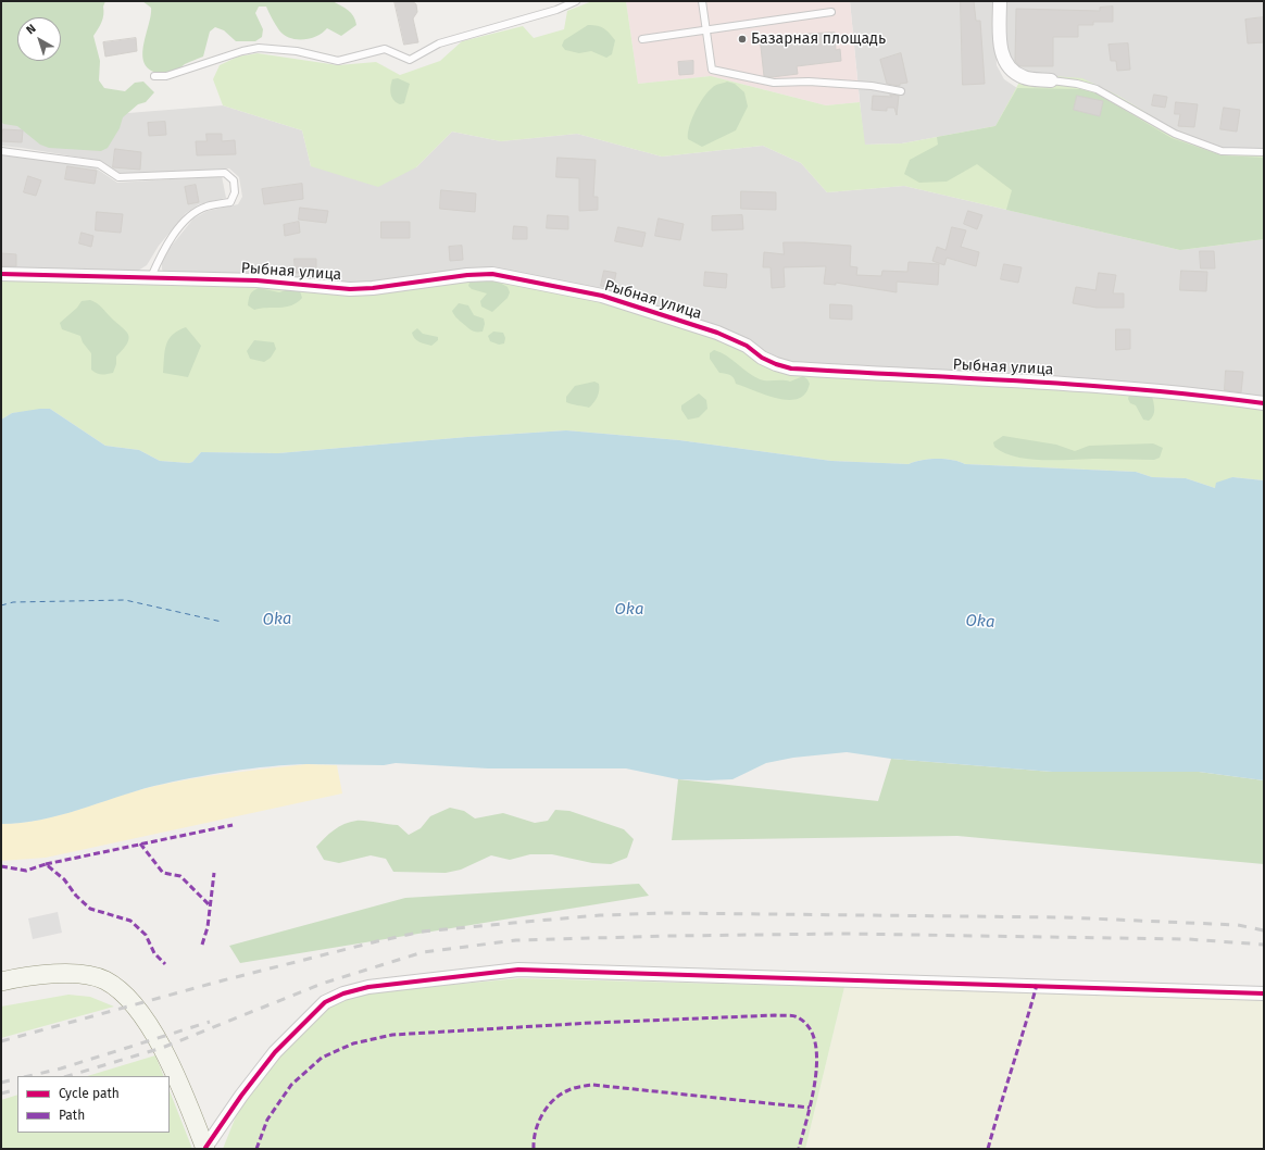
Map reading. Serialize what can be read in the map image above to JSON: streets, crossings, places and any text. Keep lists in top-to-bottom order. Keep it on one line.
{"streets":{"street":["Рыбная улица"]},"water":["Oka"],"places":["Базарная площадь"],"legend":["Cycle path","Path"],"north":"top left"}
